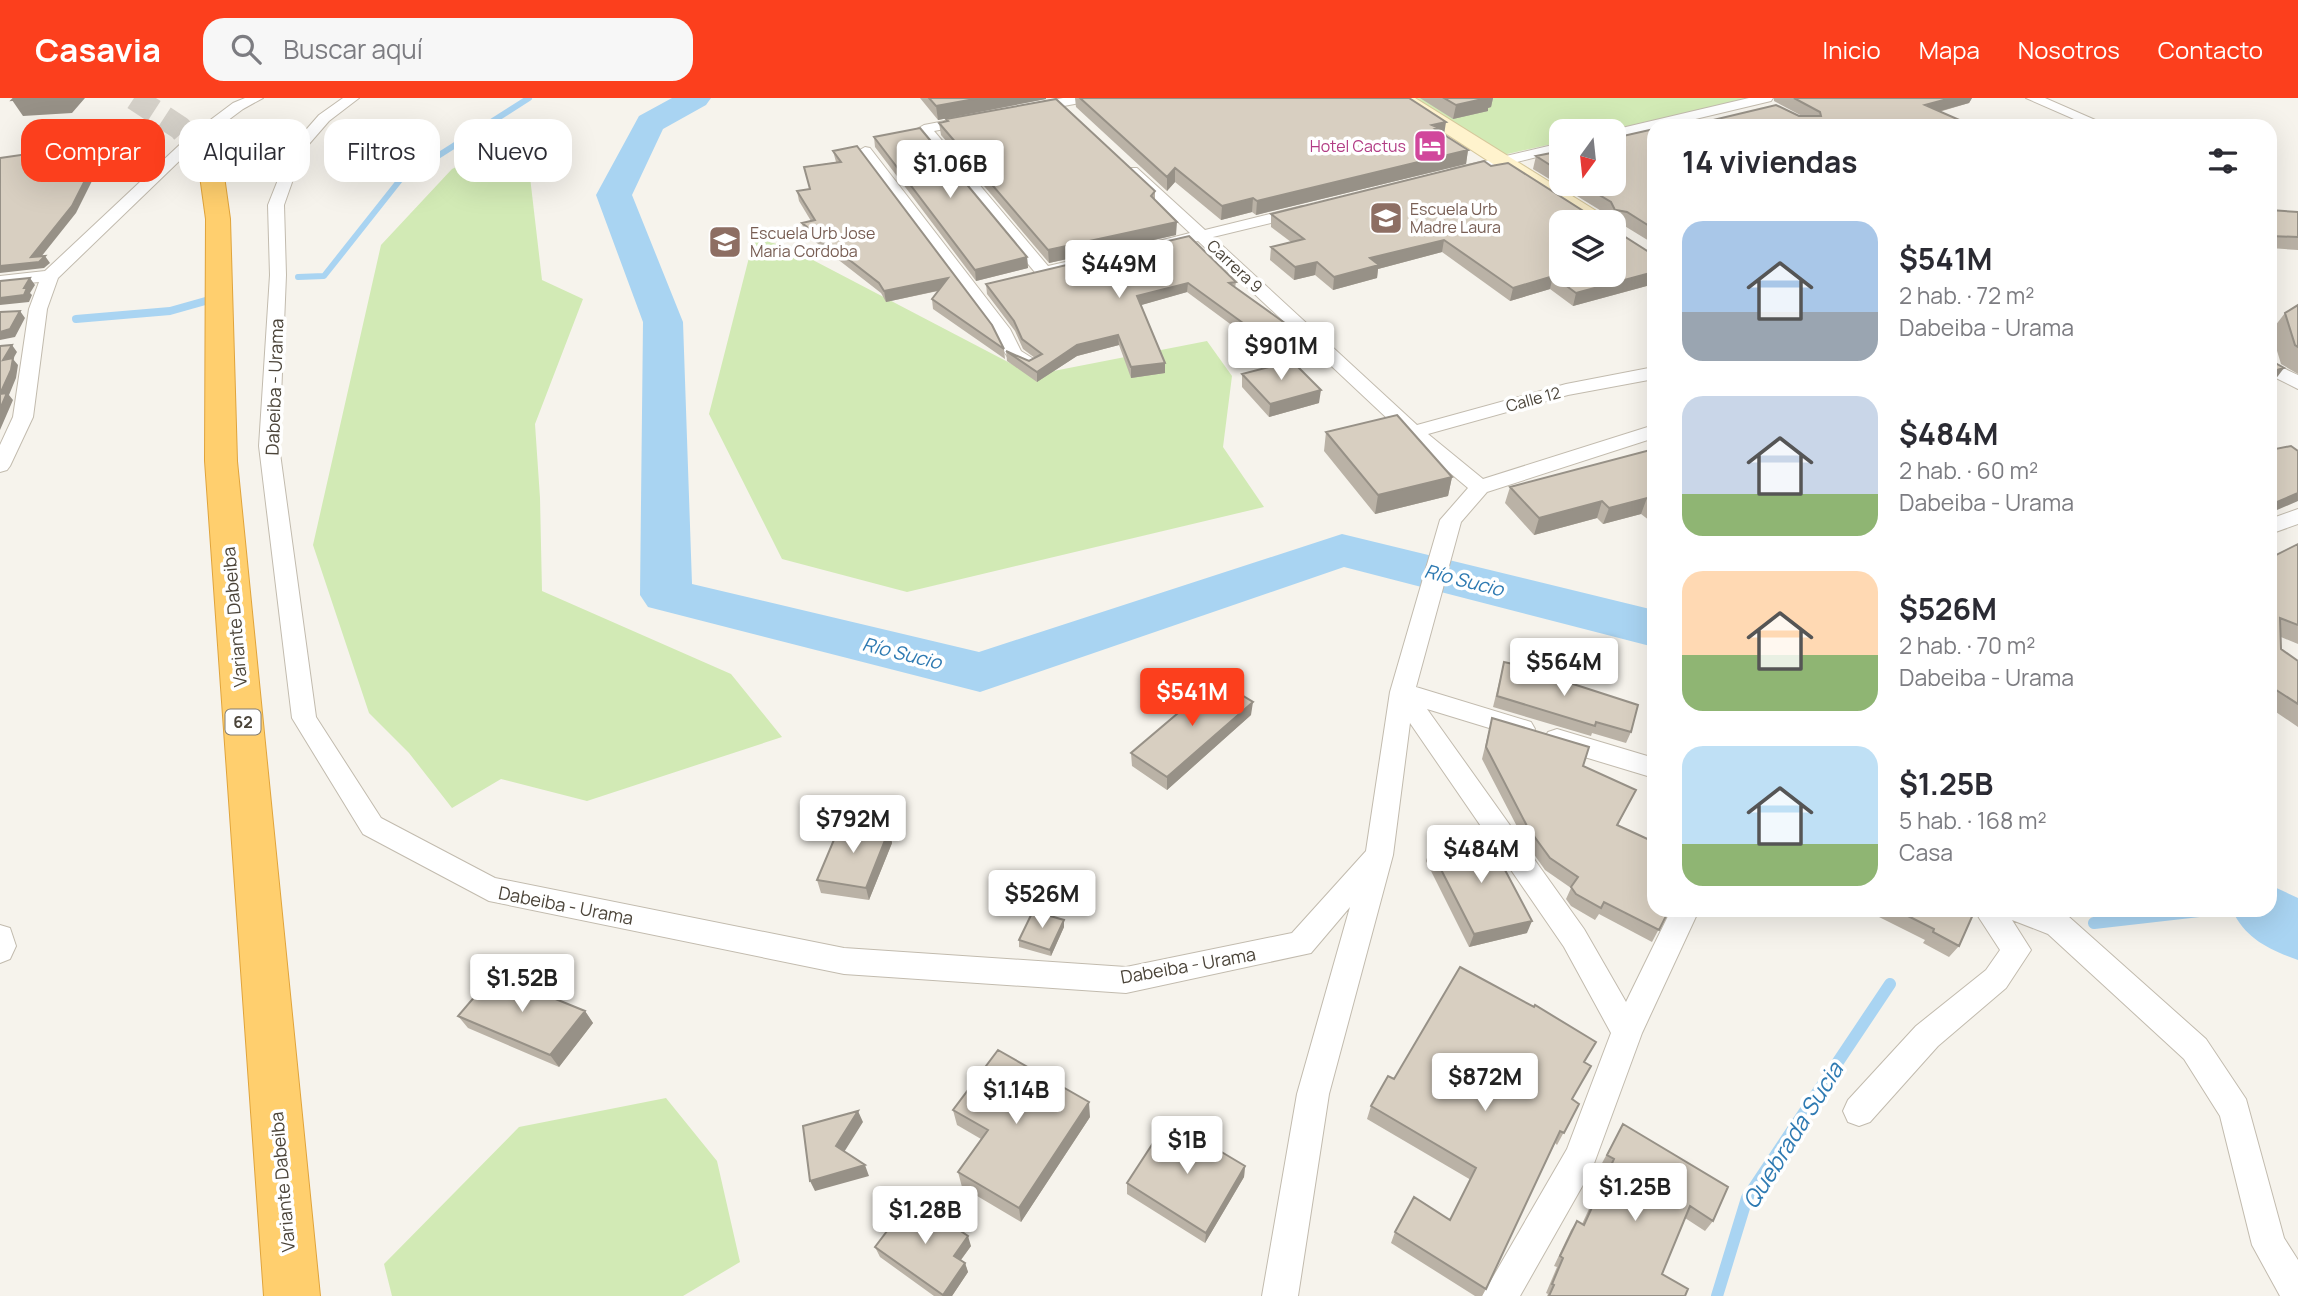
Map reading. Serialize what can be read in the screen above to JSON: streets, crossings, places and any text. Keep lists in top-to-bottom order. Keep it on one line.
{"streets":{"highway":["Variante Dabeiba","62"],"street":["Carrera 9","Dabeiba - Urama","Calle 12"]},"crossings":[["Carrera 9","Calle 12"]],"water":["Río Sucio","Quebrada Sucia"],"places":{"hotel":["Hotel Cactus"],"school or university":["Escuela Urb Madre Laura","Escuela Urb Jose Maria Cordoba"]},"north":"bottom","page":{"header":"Casavia","search":"Buscar aquí","nav":["Inicio","Mapa","Nosotros","Contacto"],"chip":["Comprar","Alquilar","Filtros","Nuevo"],"heading":"14 viviendas","price":["$1.06B","$449M","$901M","$564M","$541M","$792M","$484M","$526M","$1.52B","$872M","$1.14B","$1B","$1.25B","$1.28B"],"list":[{"name":"$541M","note":"2 hab. · 72 m² · Dabeiba - Urama"},{"name":"$484M","note":"2 hab. · 60 m² · Dabeiba - Urama"},{"name":"$526M","note":"2 hab. · 70 m² · Dabeiba - Urama"},{"name":"$1.25B","note":"5 hab. · 168 m² · Casa"}]}}
